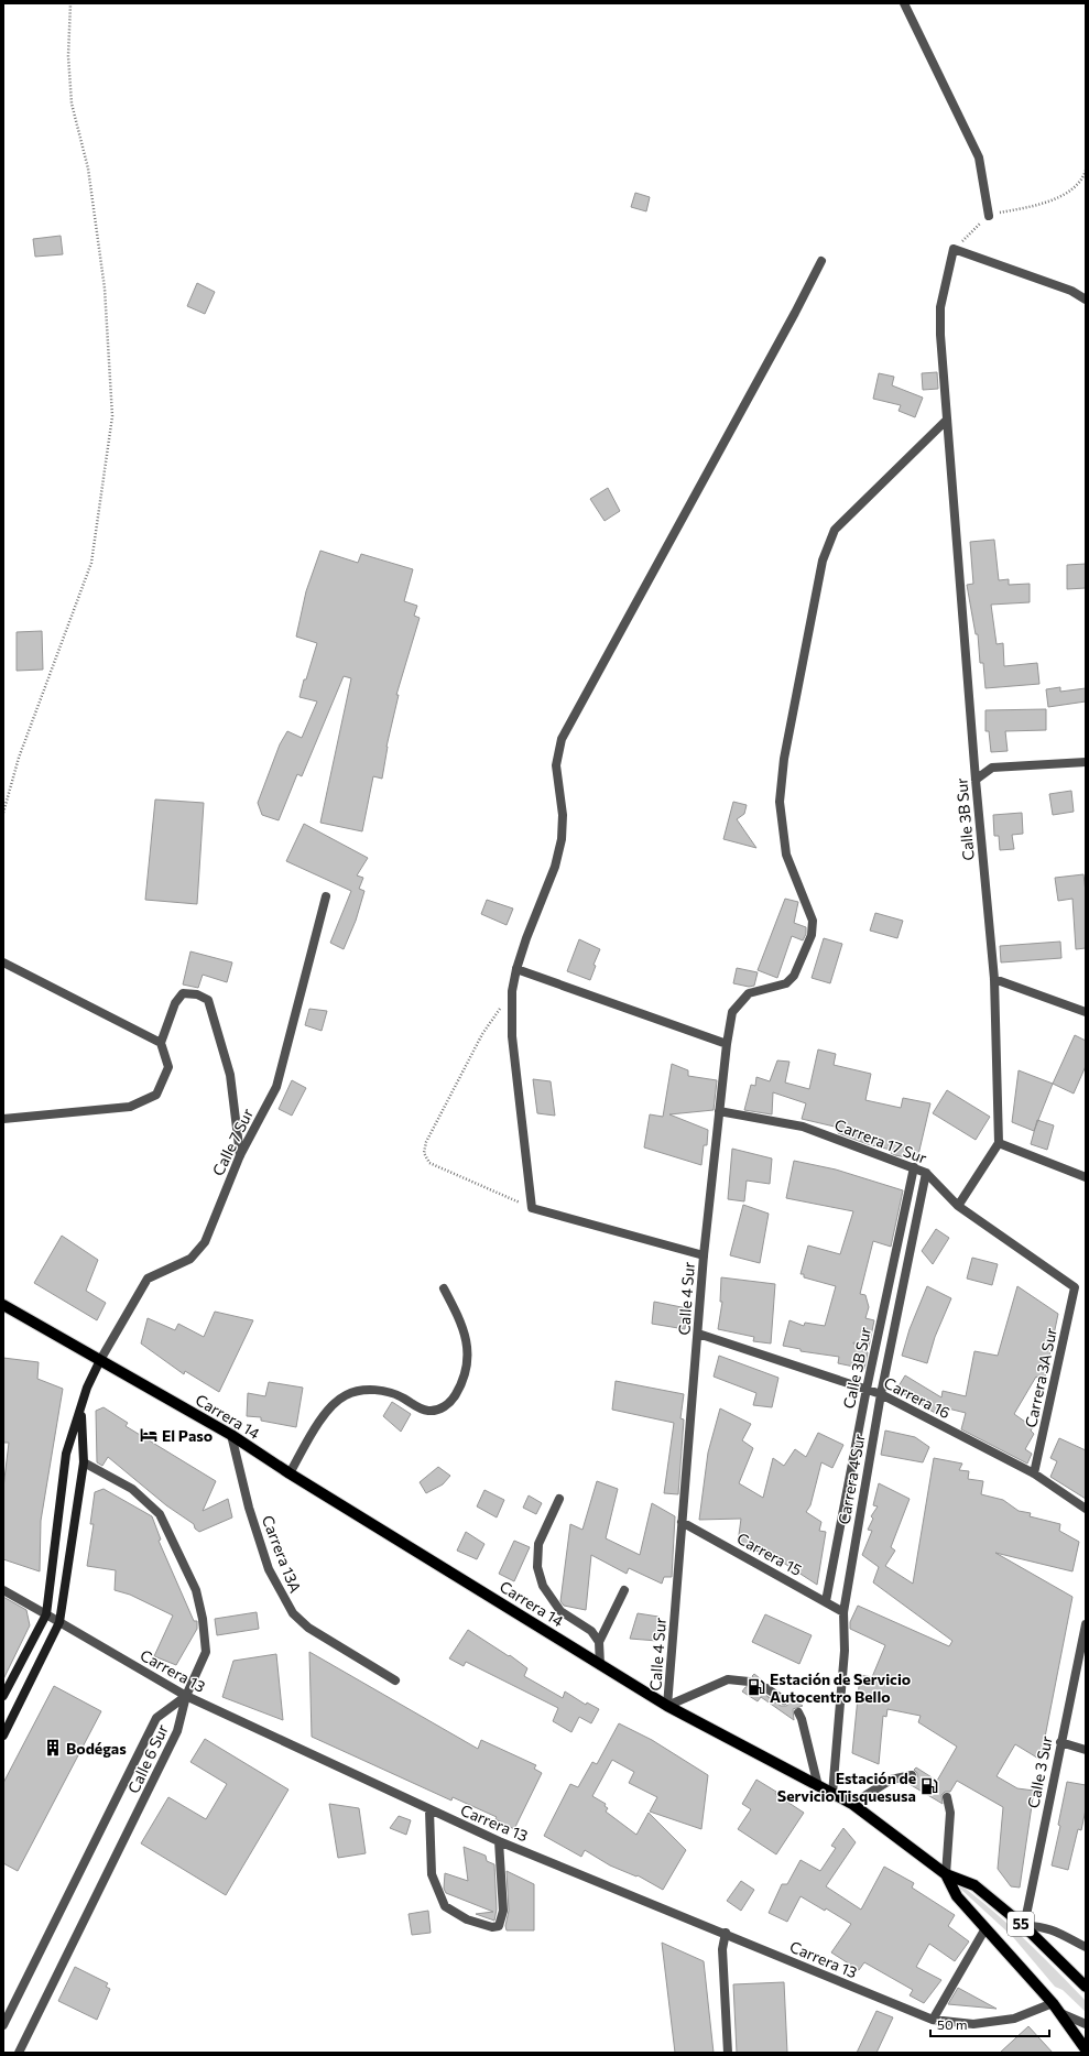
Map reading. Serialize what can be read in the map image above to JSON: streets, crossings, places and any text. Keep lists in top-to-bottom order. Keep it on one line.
{"streets":{"main road":["Carrera 14","55"],"street":["Calle 3B Sur","Carrera 17 Sur","Calle 7 Sur","Calle 4 Sur","Carrera 3A Sur","Carrera 16","Carrera 4 Sur","Carrera 13A","Carrera 15","Carrera 13","Calle 6 Sur","Calle 3 Sur"]},"crossings":[["Calle 3B Sur","Carrera 17 Sur"],["Calle 3B Sur","Calle 4 Sur"],["Calle 3B Sur","Carrera 16"],["Calle 3B Sur","Carrera 15"],["Carrera 17 Sur","Calle 4 Sur"],["Carrera 17 Sur","Carrera 3A Sur"],["Carrera 17 Sur","Carrera 4 Sur"],["Calle 7 Sur","Carrera 14"],["Calle 4 Sur","Carrera 16"],["Calle 4 Sur","Carrera 14"],["Calle 4 Sur","Carrera 15"],["Carrera 3A Sur","Carrera 16"],["Carrera 16","Carrera 4 Sur"],["Carrera 14","Carrera 4 Sur"],["Carrera 14","Carrera 13A"],["Carrera 14","55"],["Carrera 4 Sur","Carrera 15"],["Carrera 13","Calle 6 Sur"],["Carrera 13","55"],["Calle 3 Sur","55"]],"places":{"hotel":["El Paso"],"fuel station":["Estación de Servicio Autocentro Bello","Estación de Servicio Tisquesusa"],"building":["Bodégas"]},"scale_bar":"50 m"}
